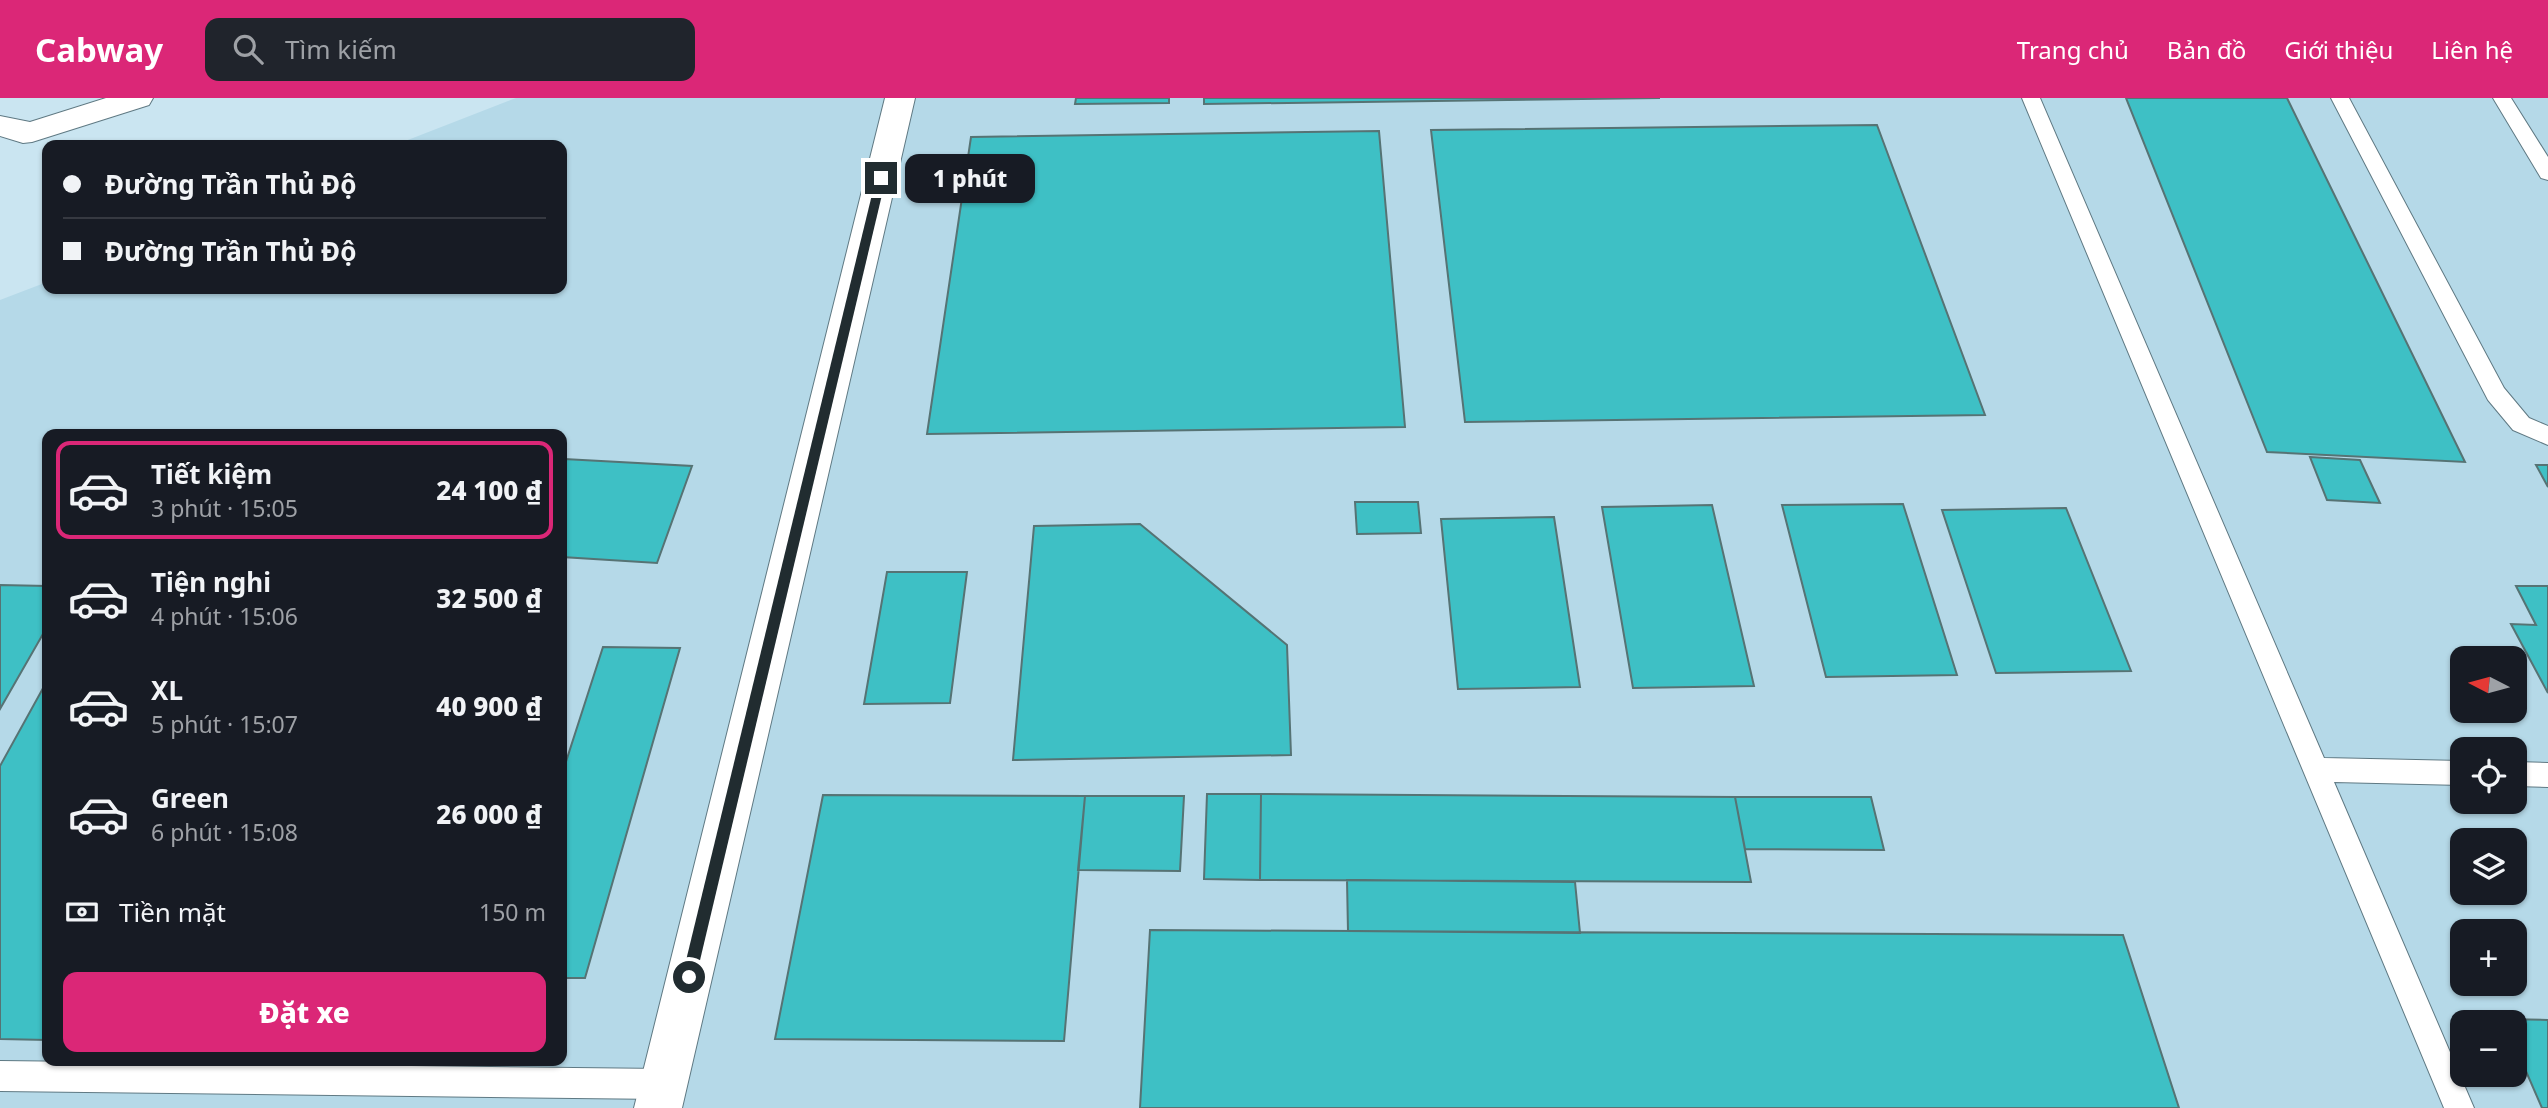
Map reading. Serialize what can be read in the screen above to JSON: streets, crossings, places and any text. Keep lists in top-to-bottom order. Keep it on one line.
{"north":"left","page":{"header":"Cabway","search":"Tìm kiếm","nav":["Trang chủ","Bản đồ","Giới thiệu","Liên hệ"],"banner":["Đường Trần Thủ Độ","Đường Trần Thủ Độ"],"bubble":"1 phút","list":[{"name":"Tiết kiệm","note":"3 phút · 15:05","value":"24 100 ₫"},{"name":"Tiện nghi","note":"4 phút · 15:06","value":"32 500 ₫"},{"name":"XL","note":"5 phút · 15:07","value":"40 900 ₫"},{"name":"Green","note":"6 phút · 15:08","value":"26 000 ₫"}],"map_buttons":["+","−"],"pay":["Tiền mặt","150 m"],"buttons":"Đặt xe"}}
